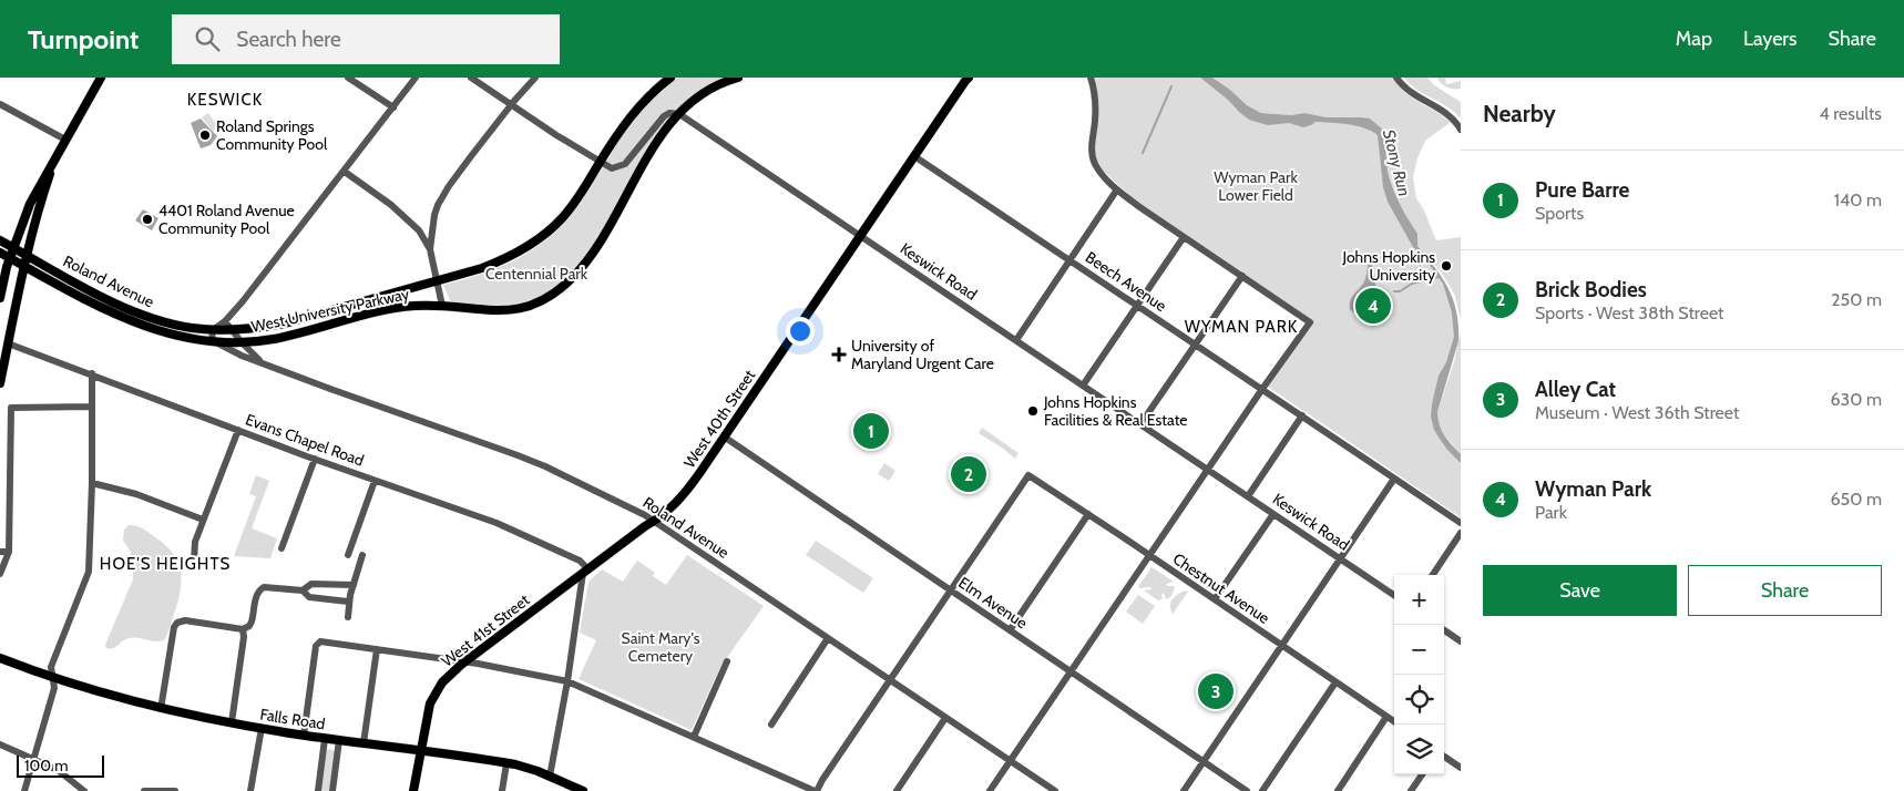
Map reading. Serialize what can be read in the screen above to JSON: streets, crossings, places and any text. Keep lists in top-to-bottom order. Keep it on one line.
{"streets":{"main road":["Roland Avenue","West University Parkway","West 40th Street","West 41st Street","Falls Road"],"street":["Keswick Road","Beech Avenue","Evans Chapel Road","Chestnut Avenue","Elm Avenue"]},"crossings":[["Keswick Road","West University Parkway"],["Keswick Road","West 40th Street"],["Roland Avenue","West University Parkway"],["Roland Avenue","West 40th Street"],["Beech Avenue","West 40th Street"],["West 40th Street","Evans Chapel Road"],["West 40th Street","Elm Avenue"],["West 40th Street","West 41st Street"],["Evans Chapel Road","West 41st Street"],["Chestnut Avenue","Elm Avenue"],["West 41st Street","Falls Road"]],"districts":["KESWICK","WYMAN PARK","HOE'S HEIGHTS"],"water":["Stony Run"],"parks":["Wyman Park Lower Field","Centennial Park","Saint Mary's Cemetery"],"places":{"other":["Roland Springs Community Pool","4401 Roland Avenue Community Pool","Johns Hopkins University","Johns Hopkins Facilities & Real Estate"],"health":["University of Maryland Urgent Care"]},"scale_bar":"100 m","page":{"header":"Turnpoint","search":"Search here","nav":["Map","Layers","Share"],"heading":["Nearby","4 results"],"list":[{"mark":"1","name":"Pure Barre","note":"Sports","value":"140 m"},{"mark":"2","name":"Brick Bodies","note":"Sports · West 38th Street","value":"250 m"},{"mark":"3","name":"Alley Cat","note":"Museum · West 36th Street","value":"630 m"},{"mark":"4","name":"Wyman Park","note":"Park","value":"650 m"}],"pins":["4","1","2","3"],"buttons":["Save","Share"],"map_buttons":["+","−"],"scale":"100 m"}}
